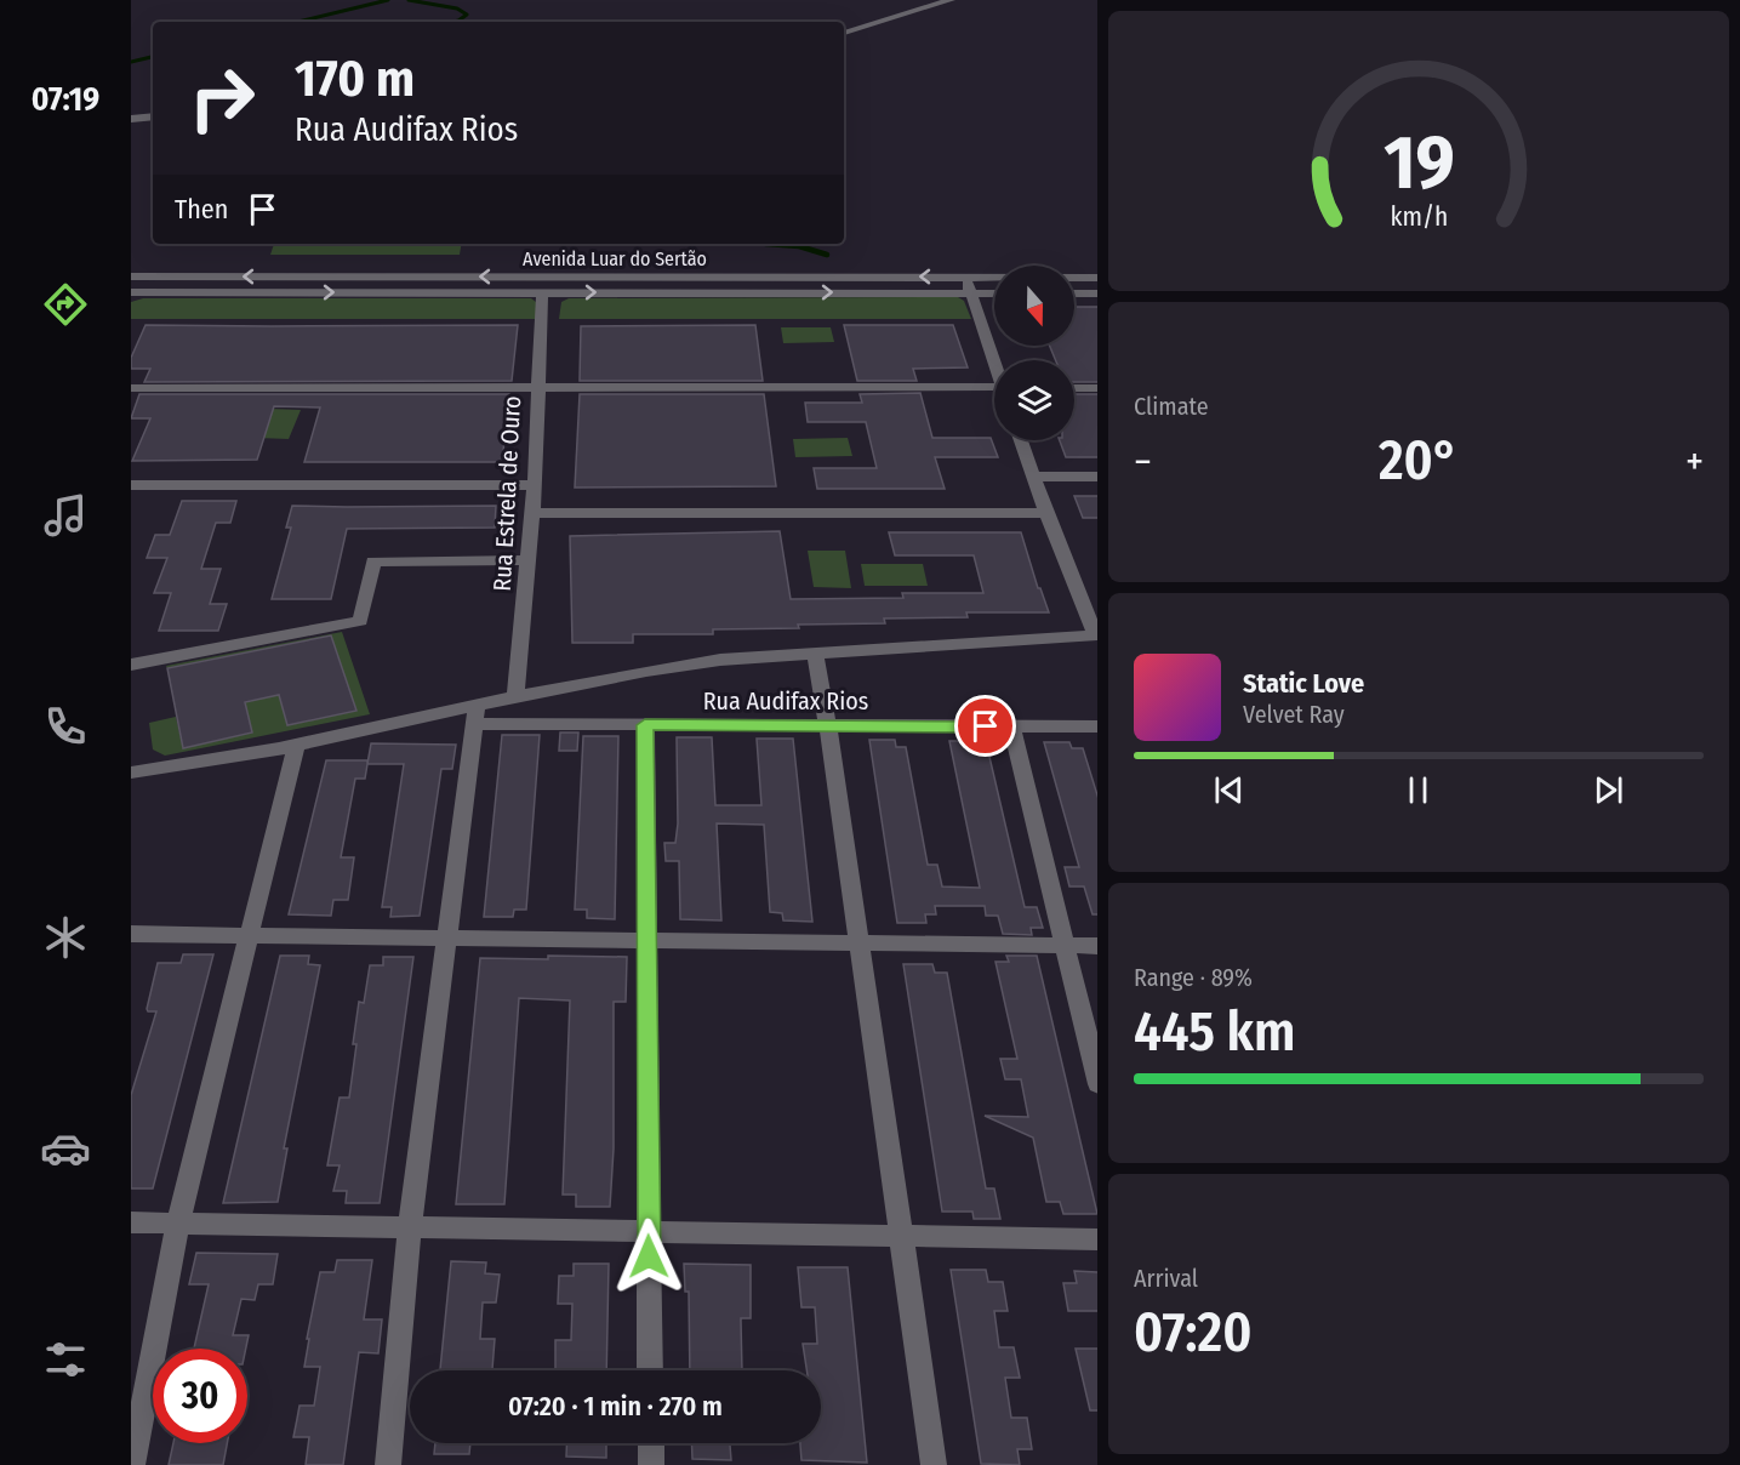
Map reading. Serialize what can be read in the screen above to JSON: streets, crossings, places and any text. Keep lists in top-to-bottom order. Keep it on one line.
{"streets":{"street":["Avenida Luar do Sertão","Rua Estrela de Ouro","Rua Audifax Rios"]},"crossings":[["Avenida Luar do Sertão","Rua Estrela de Ouro"]],"north":"bottom","page":{"tabs":"07:19","turn":["170 m","Rua Audifax Rios"],"then":"Then","tile":["Climate",["Range · 89%","445 km"],["Arrival","07:20"]],"heat":["−","20°","+"],"song":["Static Love","Velvet Ray"],"limit":"30","trip":"07:20 · 1 min · 270 m","gauge":["19","km/h"]}}
